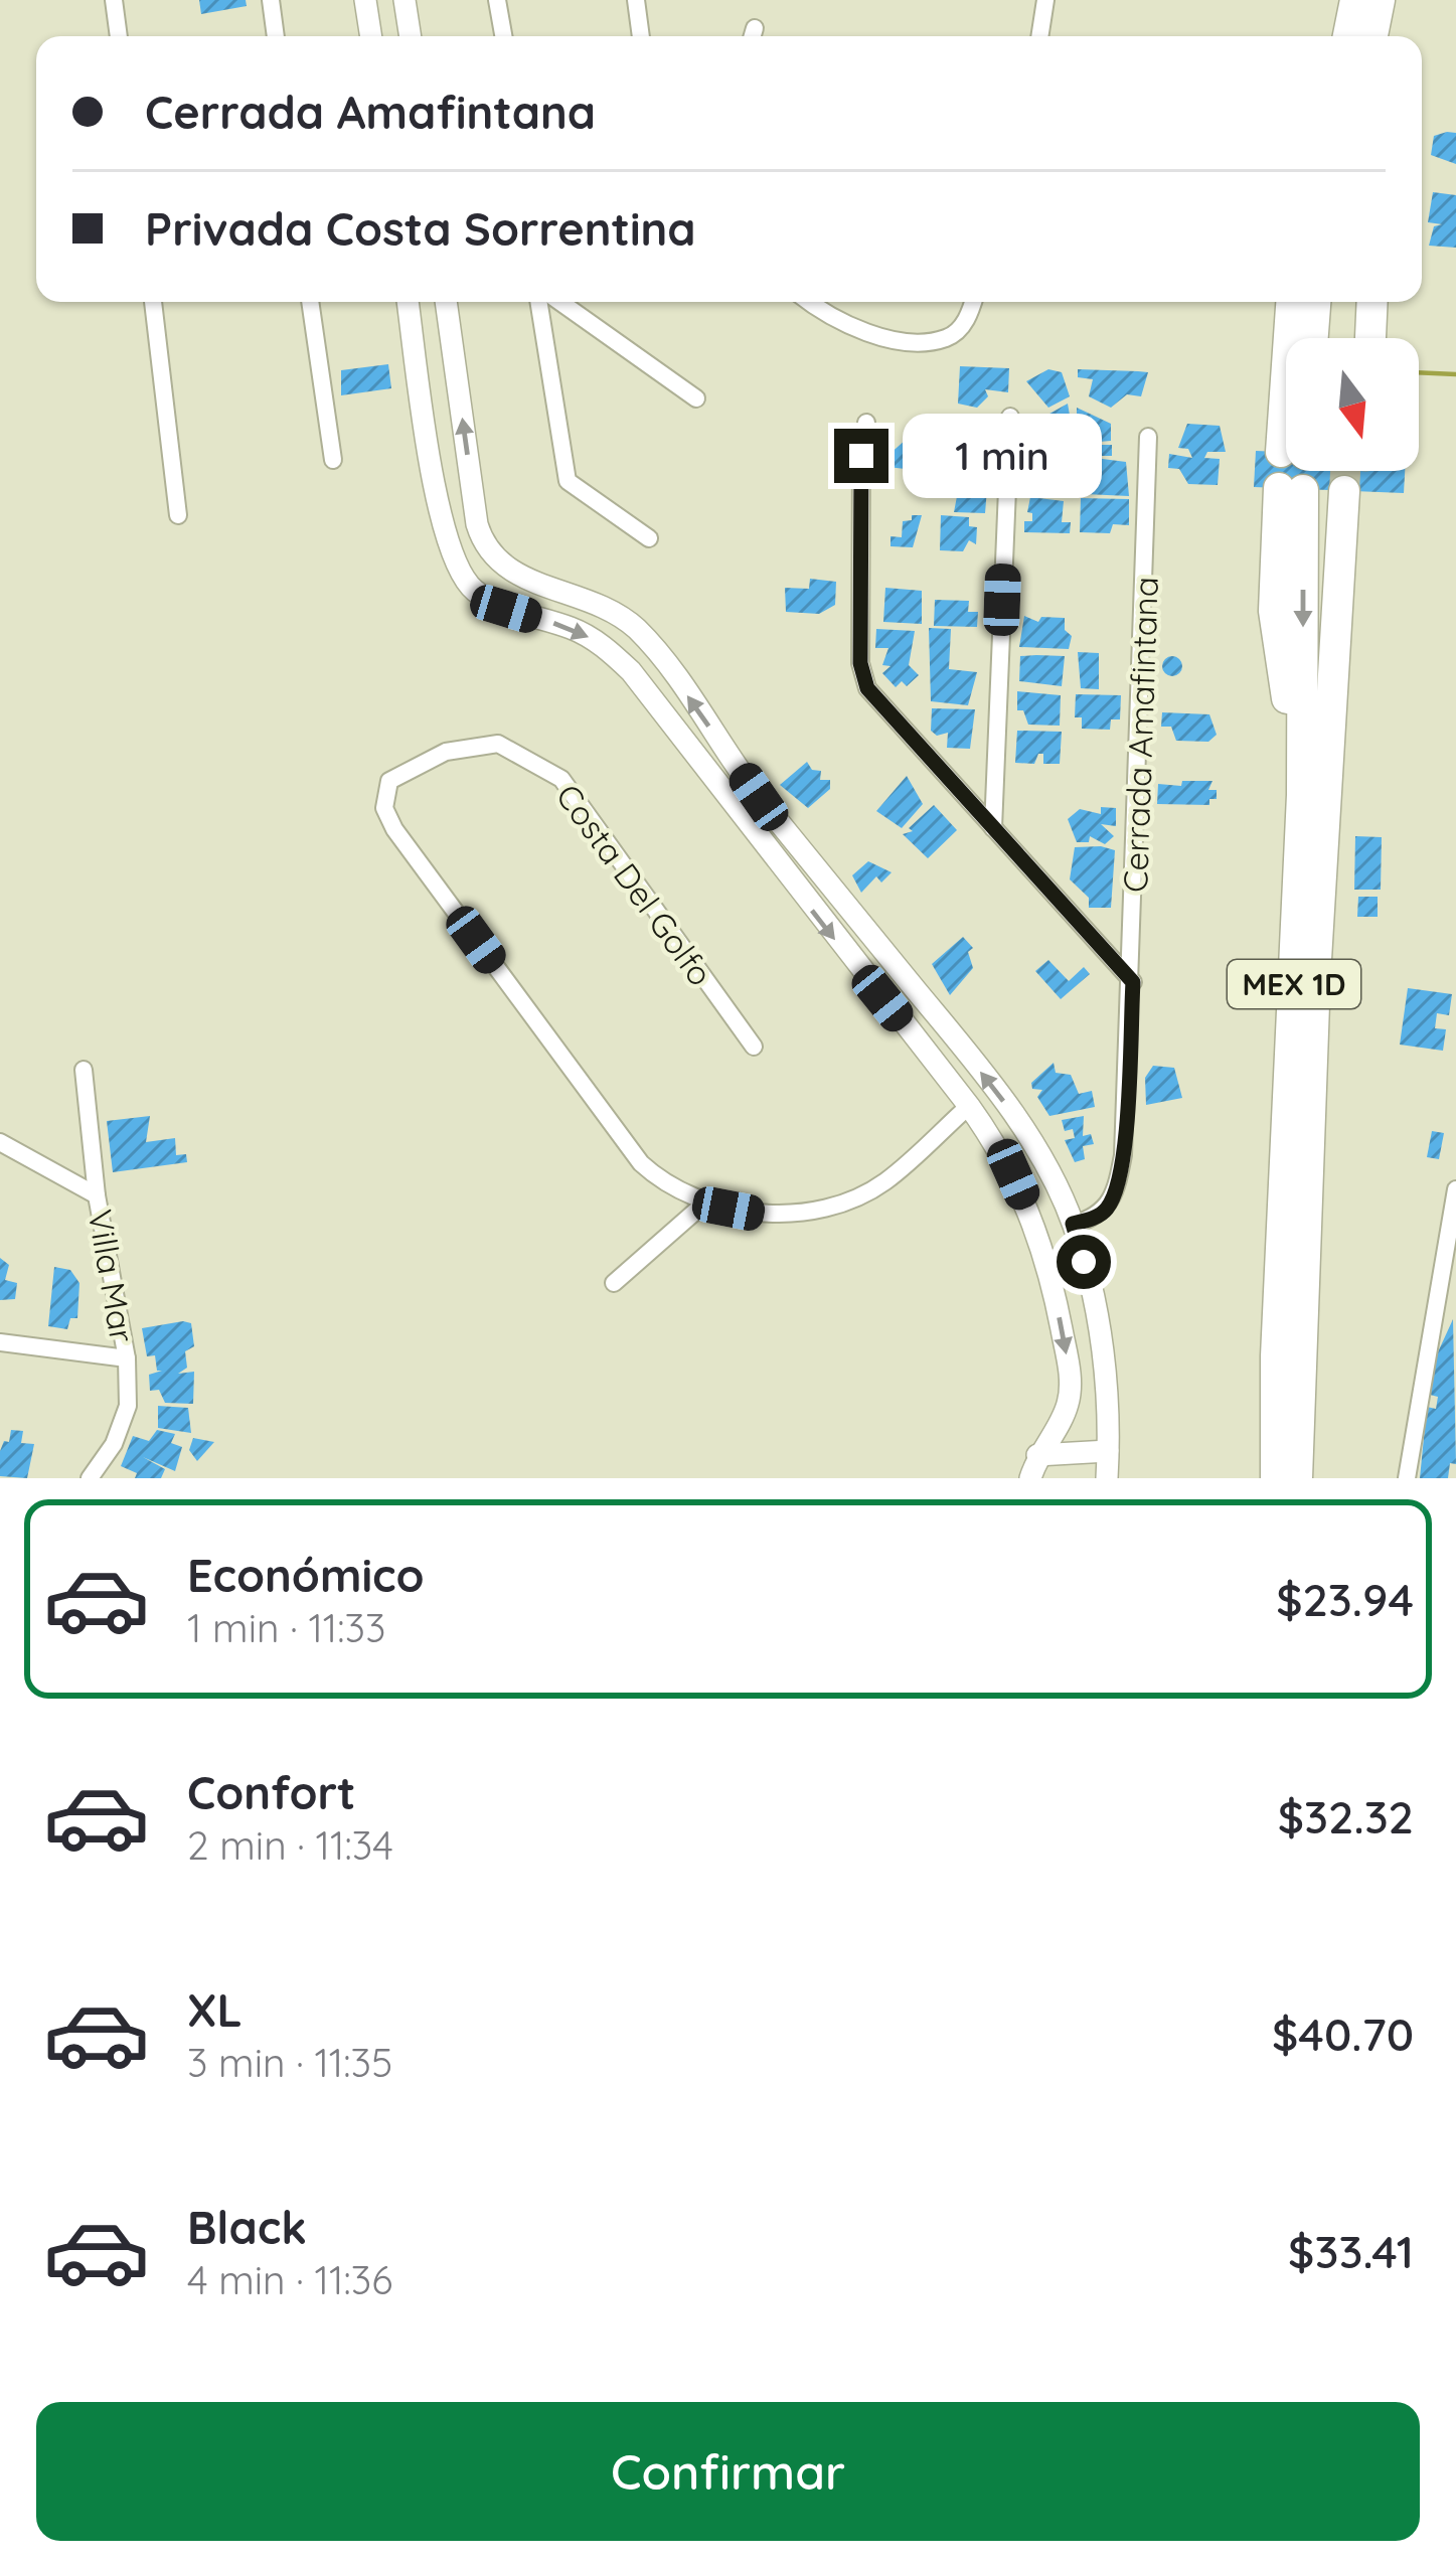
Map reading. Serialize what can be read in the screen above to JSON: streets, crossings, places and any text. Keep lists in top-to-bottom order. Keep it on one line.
{"streets":{"highway":["MEX 1D"],"street":["Cerrada Amafintana","Costa Del Golfo","Villa Mar"]},"north":"bottom","page":{"banner":["Cerrada Amafintana","Privada Costa Sorrentina"],"bubble":"1 min","list":[{"name":"Económico","note":"1 min · 11:33","value":"$23.94"},{"name":"Confort","note":"2 min · 11:34","value":"$32.32"},{"name":"XL","note":"3 min · 11:35","value":"$40.70"},{"name":"Black","note":"4 min · 11:36","value":"$33.41"}],"buttons":"Confirmar"}}
